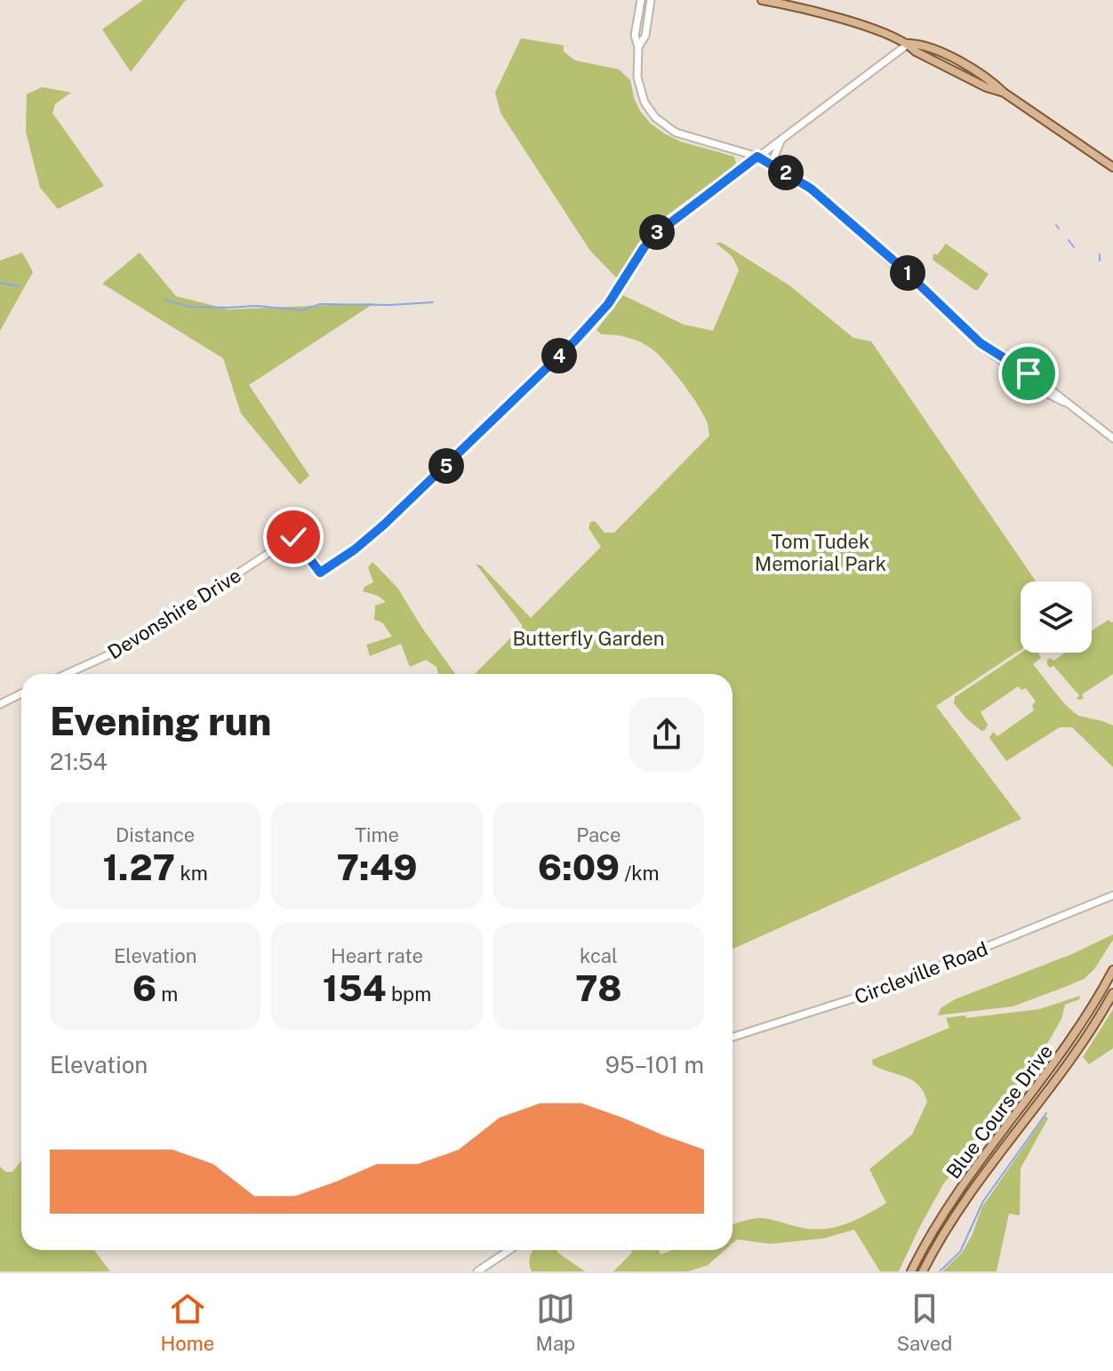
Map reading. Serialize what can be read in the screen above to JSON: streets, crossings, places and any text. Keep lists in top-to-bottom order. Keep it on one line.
{"streets":{"main road":["Blue Course Drive"],"street":["Devonshire Drive","Circleville Road"]},"parks":["Tom Tudek Memorial Park","Butterfly Garden"],"page":{"pins":["2","3","1","4","5"],"heading":["Evening run","21:54"],"stats":[["Distance","1.27 km"],["Time","7:49"],["Pace","6:09 /km"],["Elevation","6 m"],["Heart rate","154 bpm"],["kcal","78"]],"chart":["Elevation","95–101 m"],"tabs":["Home","Map","Saved"]}}
